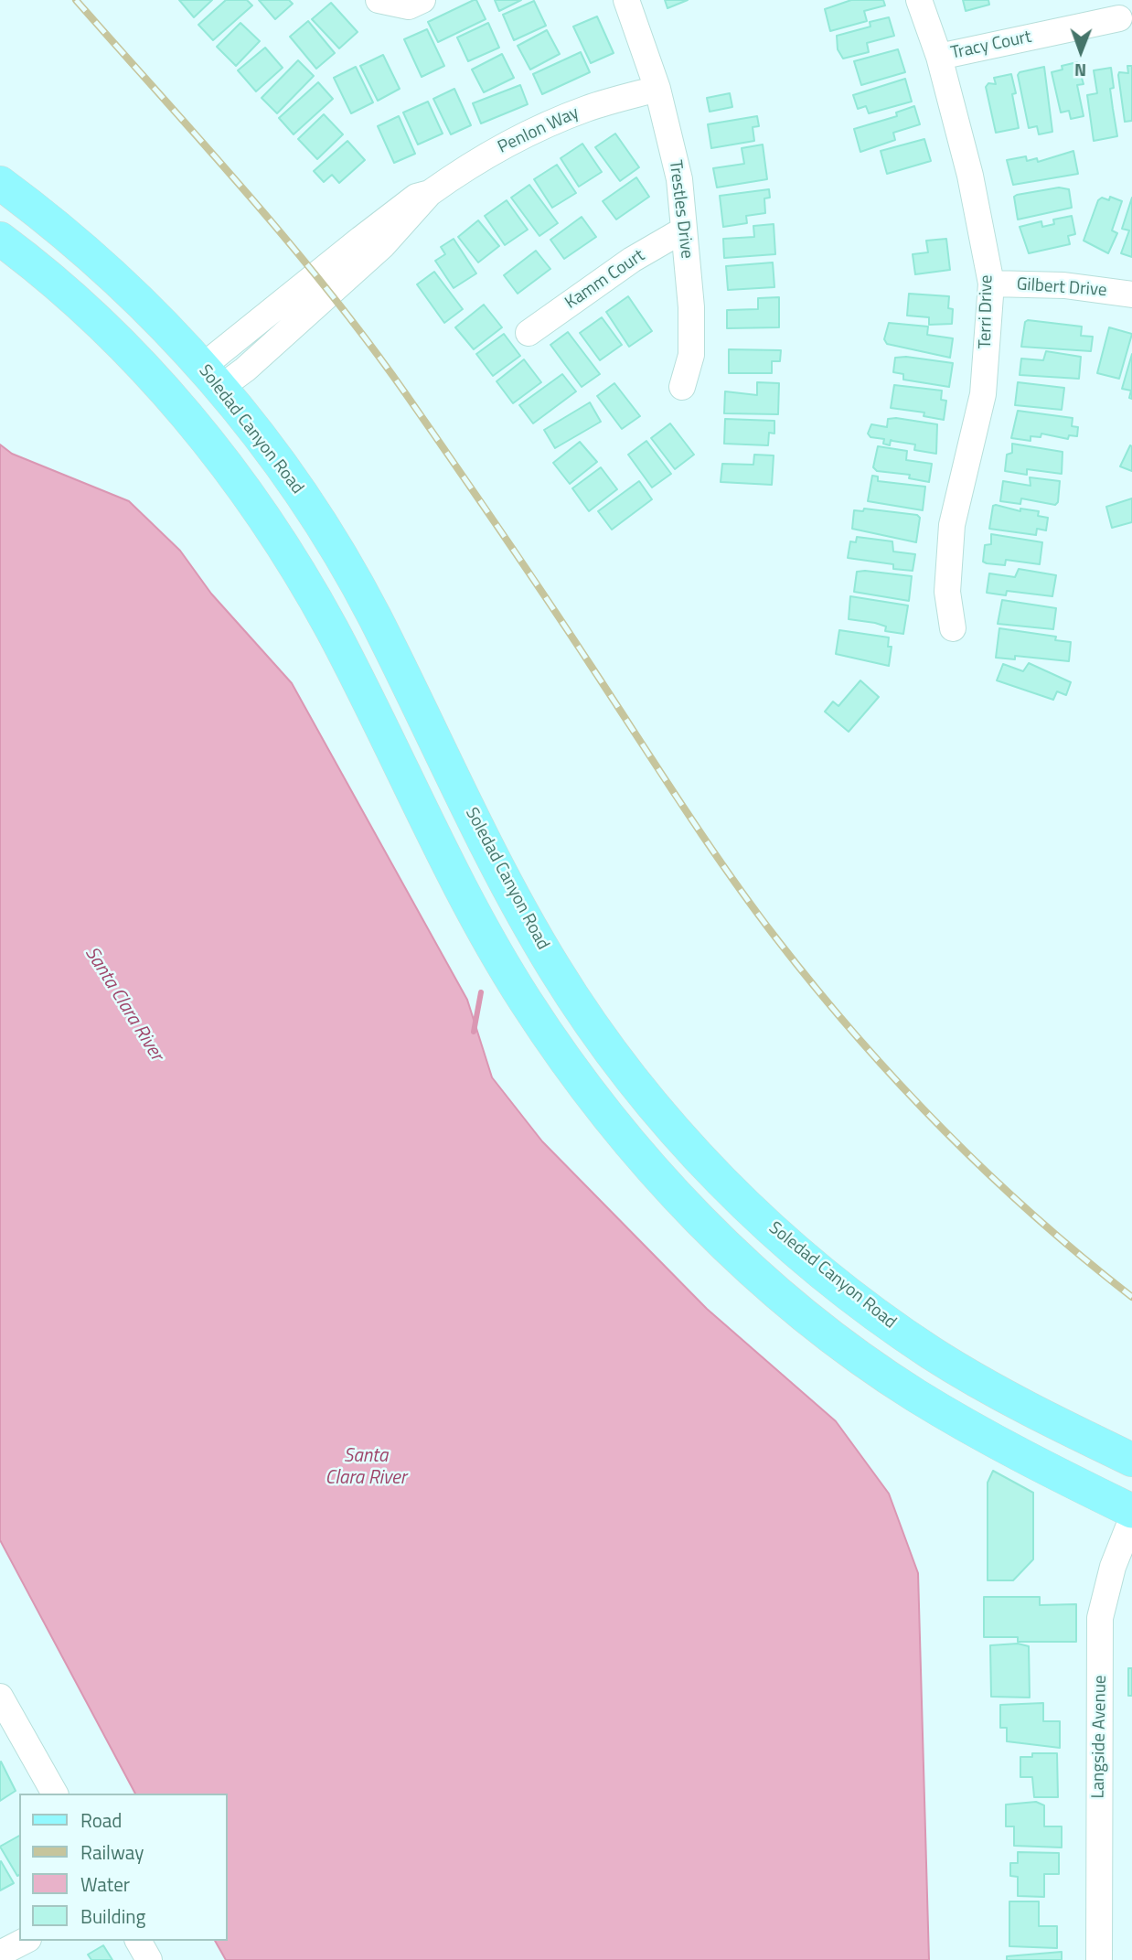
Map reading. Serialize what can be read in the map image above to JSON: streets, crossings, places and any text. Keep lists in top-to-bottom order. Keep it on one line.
{"streets":{"main road":["Soledad Canyon Road"],"street":["Tracy Court","Penlon Way","Trestles Drive","Kamm Court","Gilbert Drive","Terri Drive","Langside Avenue"]},"crossings":[["Tracy Court","Terri Drive"],["Penlon Way","Trestles Drive"],["Penlon Way","Soledad Canyon Road"],["Trestles Drive","Kamm Court"],["Gilbert Drive","Terri Drive"]],"water":["Santa Clara River"],"legend":["Road","Railway","Water","Building"],"north":"bottom"}
